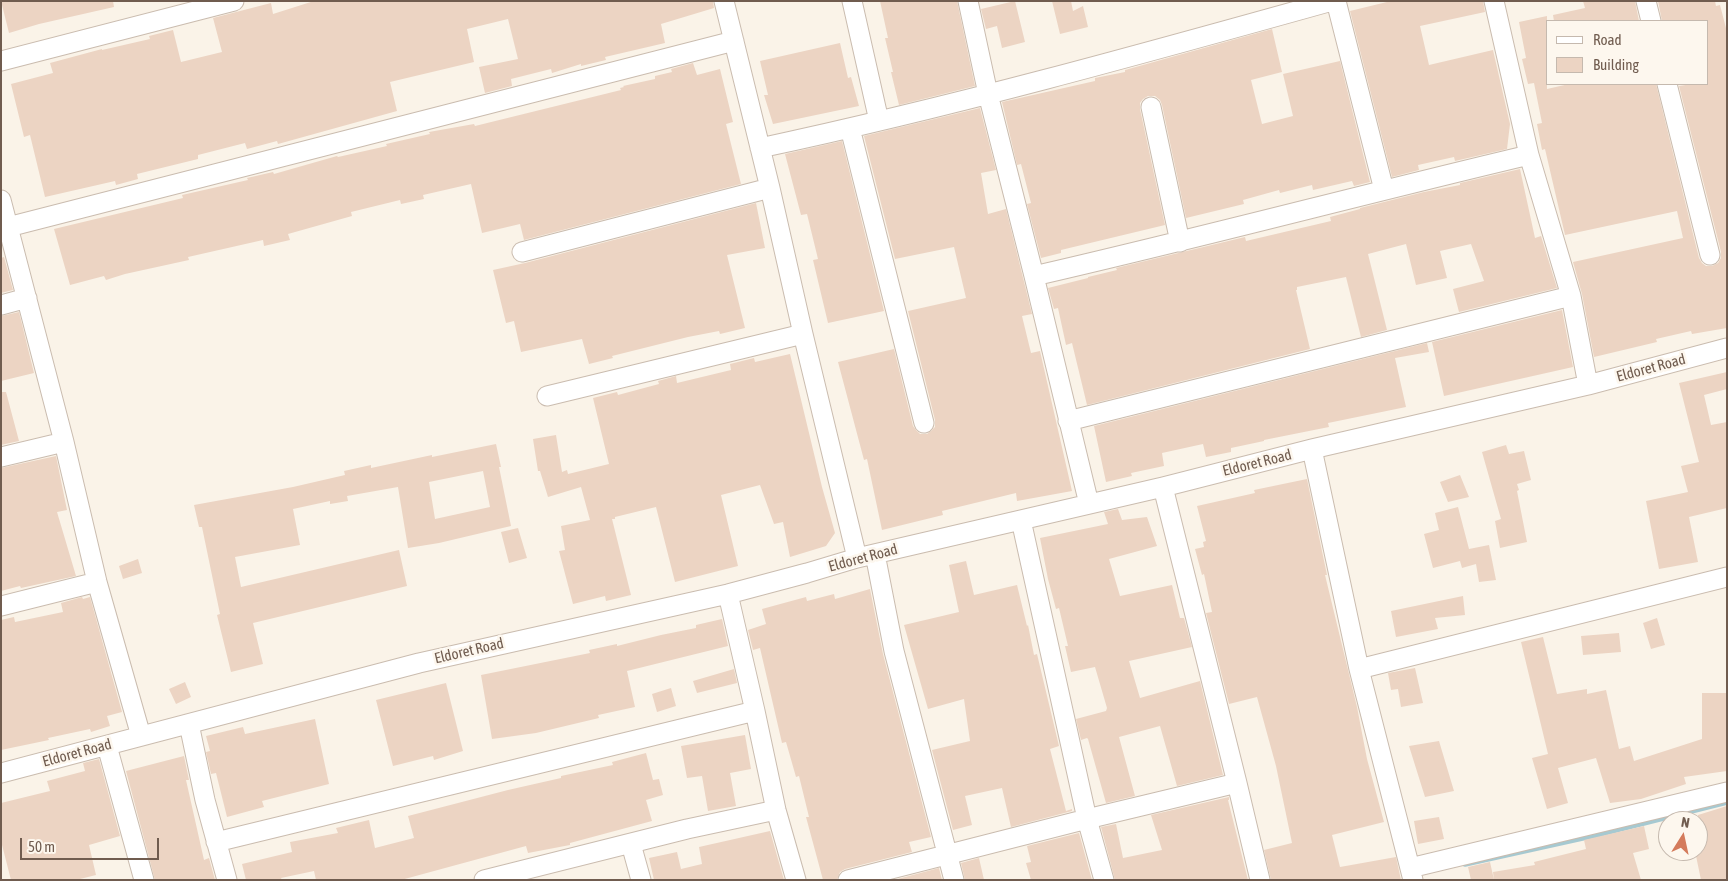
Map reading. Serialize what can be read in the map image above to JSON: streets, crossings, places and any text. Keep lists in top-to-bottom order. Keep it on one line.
{"streets":{"street":["Eldoret Road"]},"legend":["Road","Building"],"scale_bar":"50 m","north":"top"}
